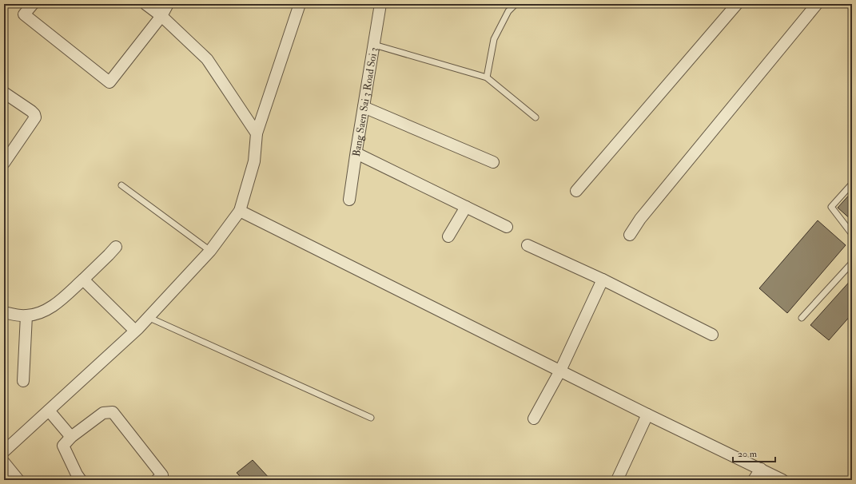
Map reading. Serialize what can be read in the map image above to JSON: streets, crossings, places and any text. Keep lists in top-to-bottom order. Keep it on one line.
{"streets":{"street":["Bang Saen Sai 3 Road Soi 3"]},"scale_bar":"20 m"}
